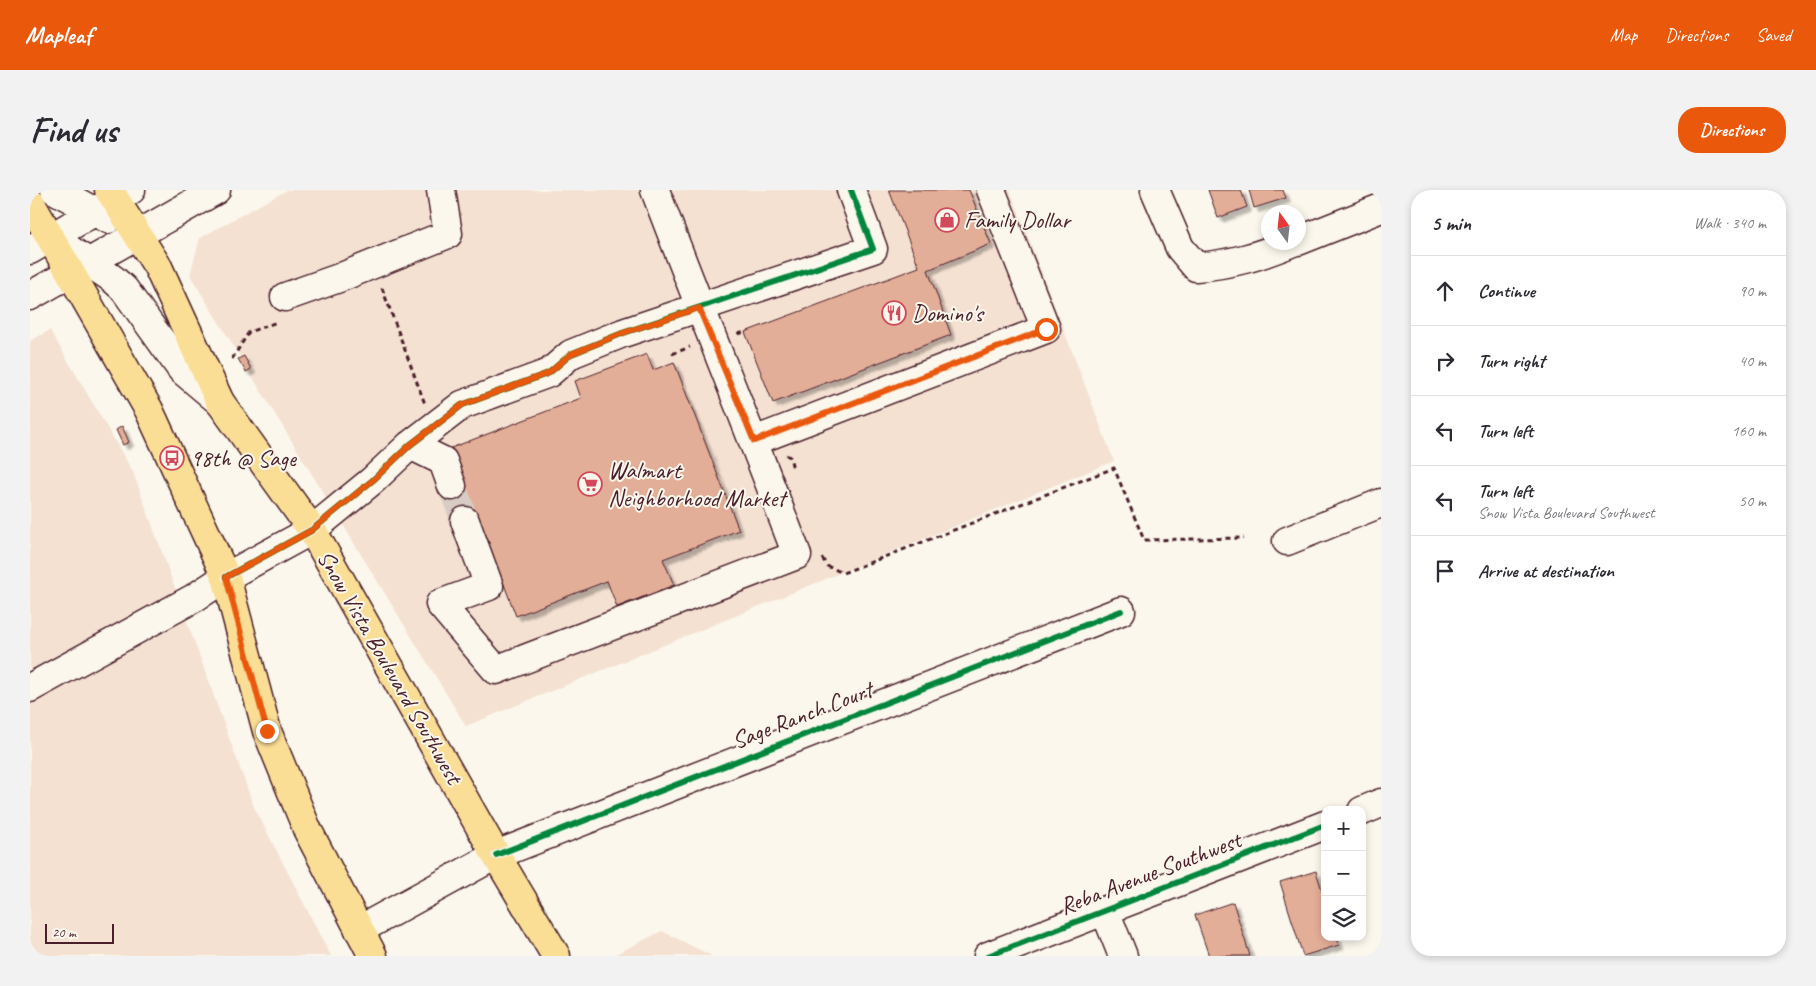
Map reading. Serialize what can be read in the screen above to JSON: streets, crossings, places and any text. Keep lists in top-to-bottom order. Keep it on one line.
{"streets":{"main road":["Snow Vista Boulevard Southwest"],"street":["Sage Ranch Court","Reba Avenue Southwest"]},"crossings":[["Snow Vista Boulevard Southwest","Sage Ranch Court"]],"places":{"shop":["Family Dollar"],"restaurant":["Domino's"],"bus stop":["98th @ Sage"],"supermarket":["Walmart Neighborhood Market"]},"scale_bar":"20 m","north":"top","page":{"header":"Mapleaf","nav":["Map","Directions","Saved"],"buttons":"Directions","title":"Find us","heading":["5 min","Walk · 340 m"],"list":[["Continue","90 m"],["Turn right","40 m"],["Turn left","160 m"],["Turn left","Snow Vista Boulevard Southwest","50 m"],"Arrive at destination"],"map_buttons":["+","−"],"scale":"20 m"}}
